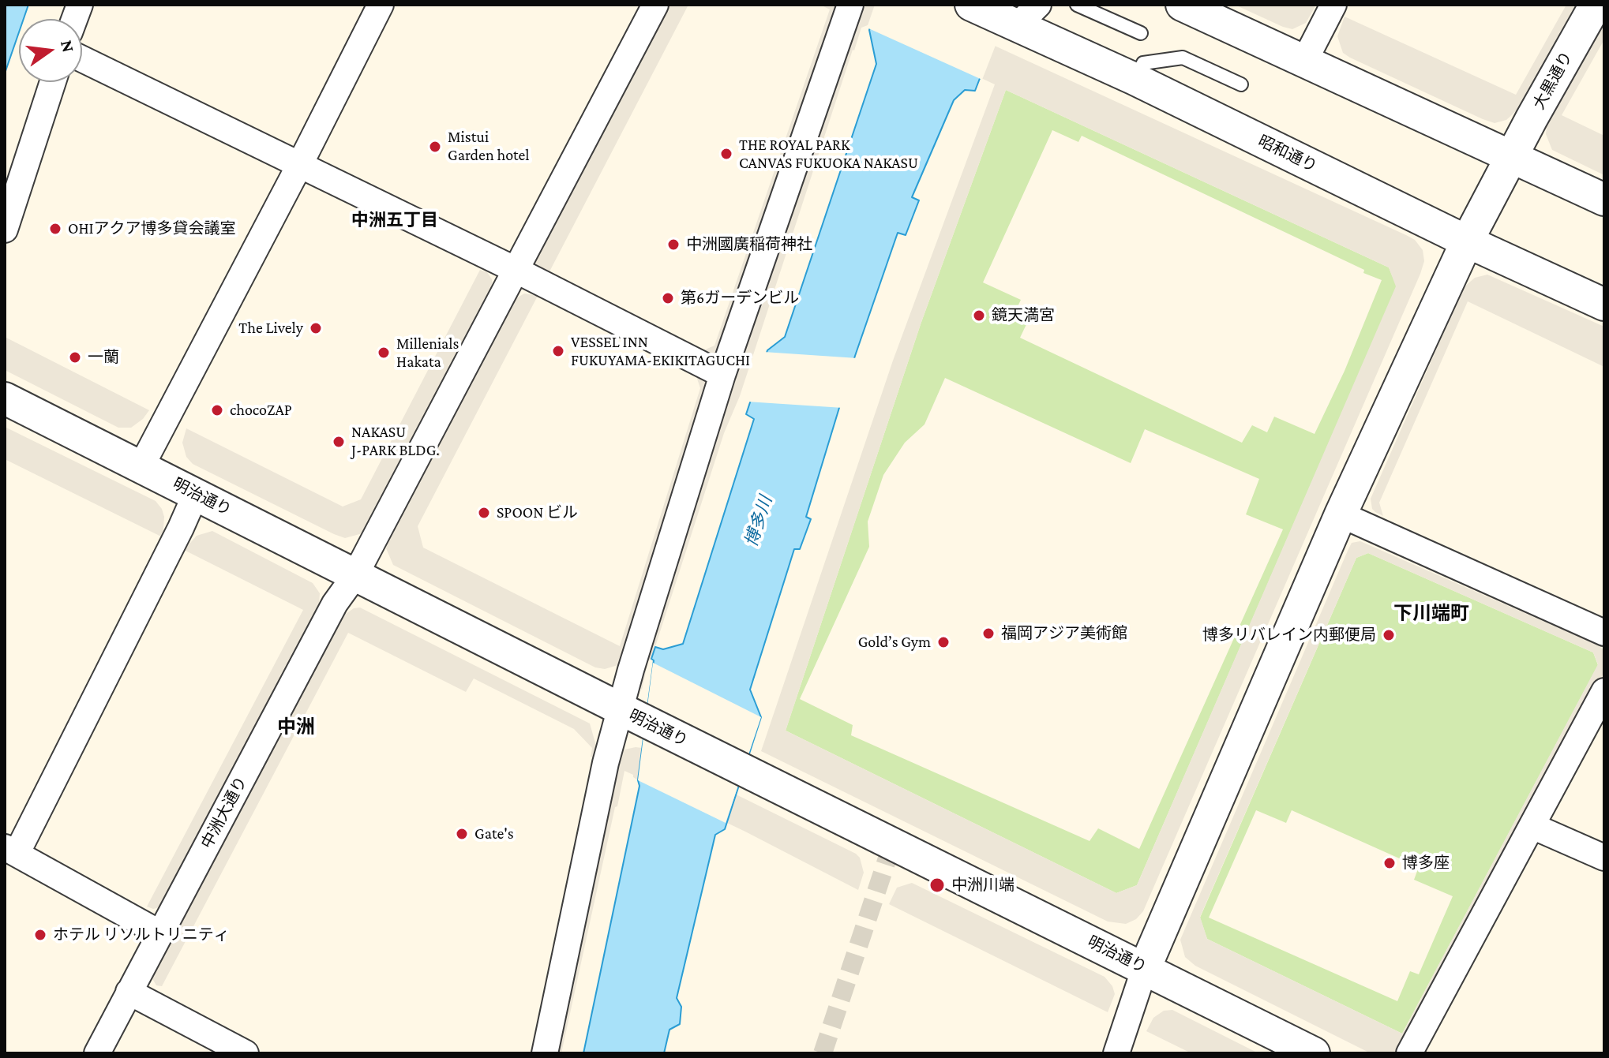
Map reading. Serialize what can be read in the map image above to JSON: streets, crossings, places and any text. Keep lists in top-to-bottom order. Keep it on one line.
{"streets":{"street":["大黒通り","昭和通り","明治通り","中洲大通り"]},"crossings":[["大黒通り","昭和通り"],["大黒通り","明治通り"],["明治通り","中洲大通り"]],"districts":["中洲五丁目","下川端町","中洲"],"water":["博多川"],"places":["Mistui Garden hotel","THE ROYAL PARK CANVAS FUKUOKA NAKASU","OHIアクア博多貸会議室","中洲國廣稲荷神社","第6ガーデンビル","鏡天満宮","The Lively","VESSEL INN FUKUYAMA-EKIKITAGUCHI","Millenials Hakata","一蘭","chocoZAP","NAKASU J-PARK BLDG.","SPOON ビル","福岡アジア美術館","博多リバレイン内郵便局","Gold’s Gym","Gate's","博多座","中洲川端","ホテル リソルトリニティ"],"north":"right"}
